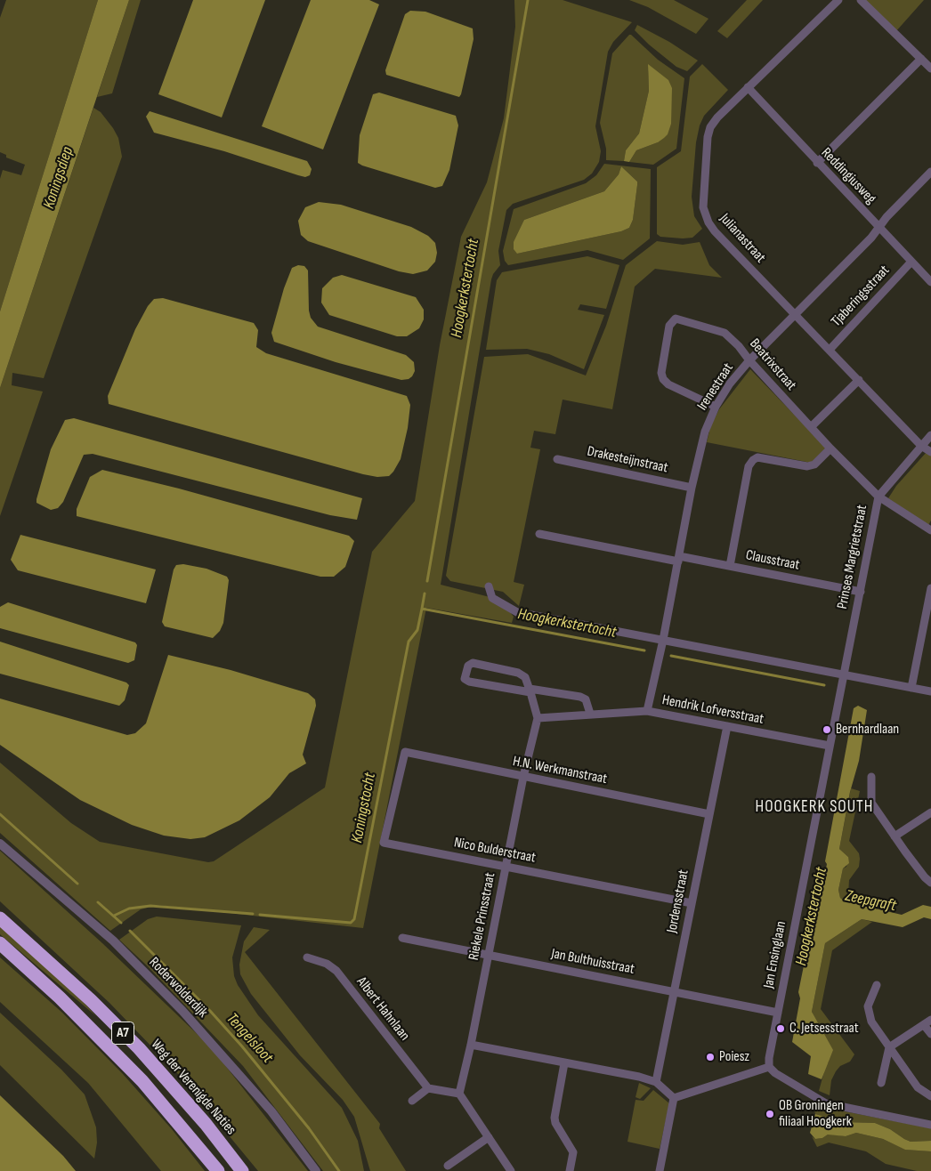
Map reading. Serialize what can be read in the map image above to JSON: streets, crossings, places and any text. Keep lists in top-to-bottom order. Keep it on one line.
{"streets":{"highway":["A7","Weg der Verenigde Naties"],"street":["Reddingiusweg","Julianastraat","Tjaberingsstraat","Beatrixstraat","Irenestraat","Drakesteijnstraat","Prinses Margrietstraat","Clausstraat","Hendrik Lofversstraat","H.N. Werkmanstraat","Nico Bulderstraat","Jordensstraat","Riekele Prinsstraat","Jan Ensinglaan","Jan Bulthuisstraat","Roderwolderdijk","Albert Hahnlaan"]},"crossings":[["Reddingiusweg","Julianastraat"],["Reddingiusweg","Tjaberingsstraat"],["Reddingiusweg","Irenestraat"],["Julianastraat","Tjaberingsstraat"],["Julianastraat","Irenestraat"],["Julianastraat","Prinses Margrietstraat"],["Beatrixstraat","Irenestraat"],["Beatrixstraat","Prinses Margrietstraat"],["Irenestraat","Drakesteijnstraat"],["Irenestraat","Clausstraat"],["Irenestraat","Hendrik Lofversstraat"],["Prinses Margrietstraat","Clausstraat"],["Prinses Margrietstraat","Jan Ensinglaan"],["Hendrik Lofversstraat","Jordensstraat"],["Hendrik Lofversstraat","Riekele Prinsstraat"],["Hendrik Lofversstraat","Jan Ensinglaan"],["H.N. Werkmanstraat","Nico Bulderstraat"],["H.N. Werkmanstraat","Jordensstraat"],["H.N. Werkmanstraat","Riekele Prinsstraat"],["Nico Bulderstraat","Jordensstraat"],["Nico Bulderstraat","Riekele Prinsstraat"],["Jordensstraat","Jan Bulthuisstraat"],["Riekele Prinsstraat","Jan Bulthuisstraat"],["Jan Ensinglaan","Jan Bulthuisstraat"]],"districts":["HOOGKERK SOUTH"],"water":["Koningsdiep","Hoogkerkstertocht","Koningstocht","Zeepgraft","Tengelsloot"],"places":["Bernhardlaan","C. Jetsesstraat","Poiesz","OB Groningen filiaal Hoogkerk"]}
